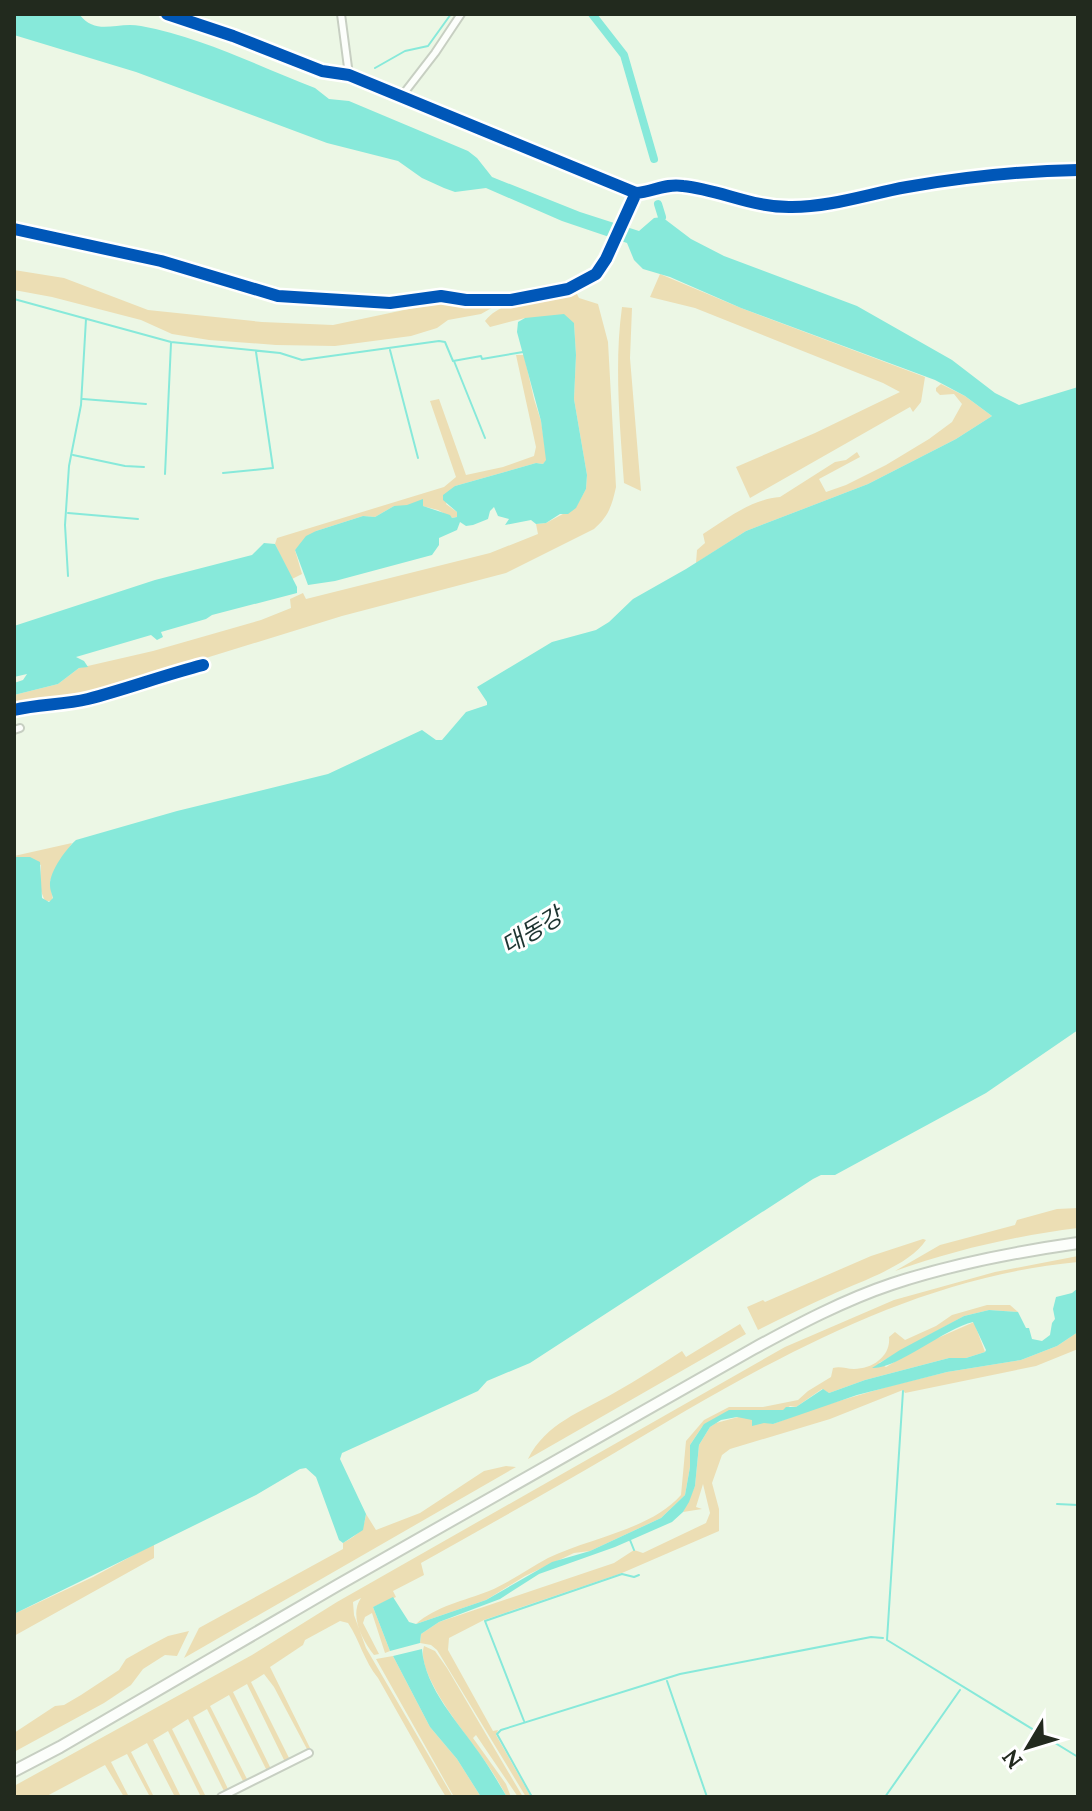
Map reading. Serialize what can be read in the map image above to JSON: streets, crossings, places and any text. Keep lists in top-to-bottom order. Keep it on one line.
{"water":["대동강"],"north":"bottom left"}
